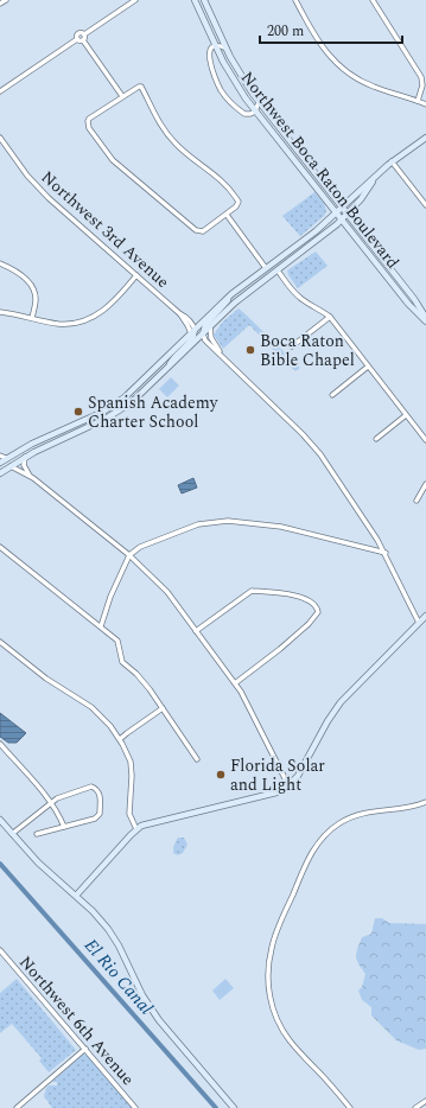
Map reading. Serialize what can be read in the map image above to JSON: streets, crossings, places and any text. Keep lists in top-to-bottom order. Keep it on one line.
{"streets":{"street":["Northwest Boca Raton Boulevard","Northwest 3rd Avenue","Northwest 6th Avenue"]},"water":["El Rio Canal"],"places":["Boca Raton Bible Chapel","Spanish Academy Charter School","Florida Solar and Light"],"scale_bar":"200 m"}
